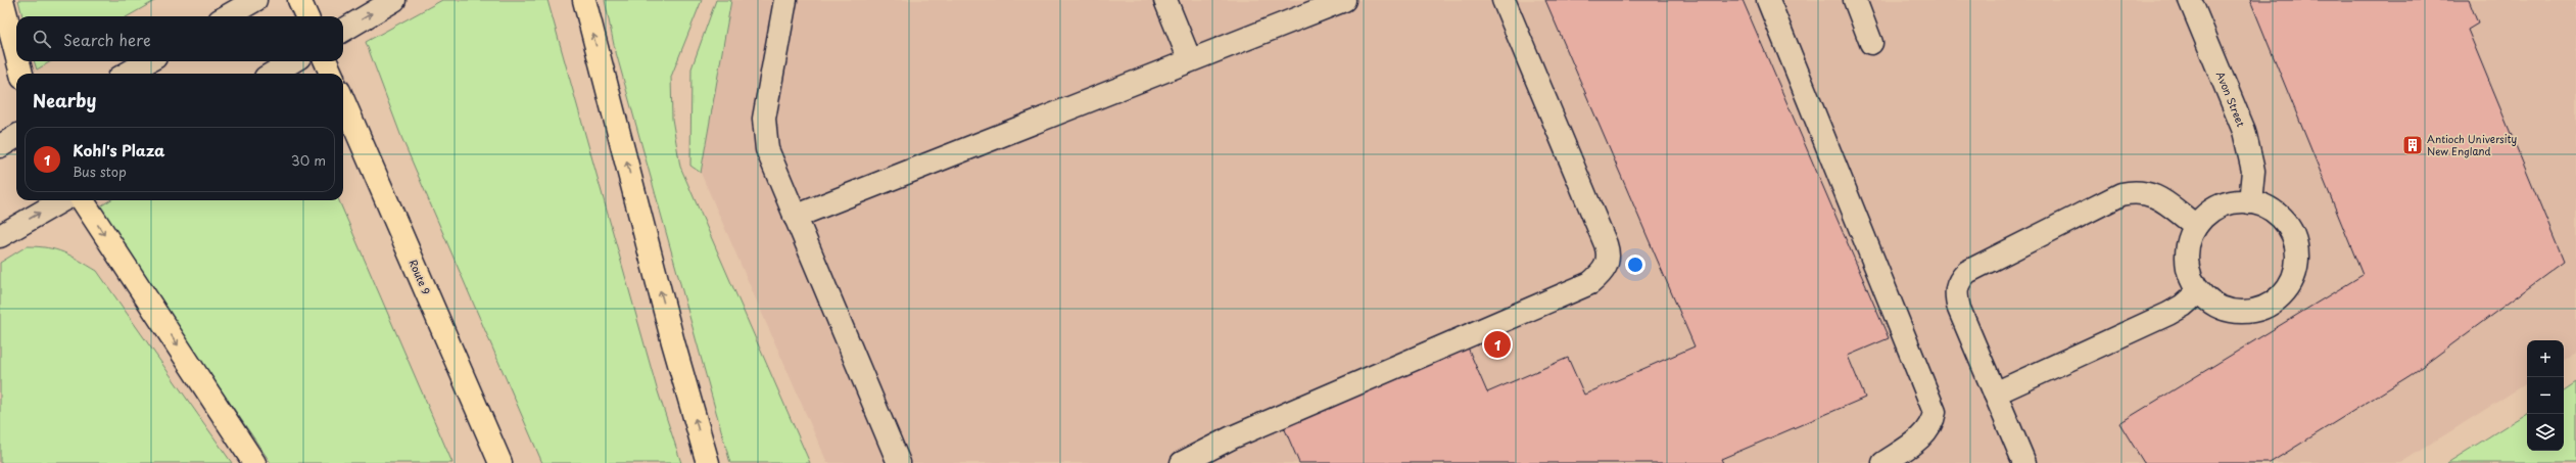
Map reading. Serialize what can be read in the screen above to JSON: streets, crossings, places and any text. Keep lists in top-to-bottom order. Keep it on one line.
{"streets":{"highway":["Route 9"],"street":["Avon Street"]},"places":{"building":["Antioch University New England"]},"page":{"search":"Search here","heading":"Nearby","list":[{"mark":"1","name":"Kohl's Plaza","note":"Bus stop","value":"30 m"}],"pins":"1","map_buttons":["+","−"]}}
